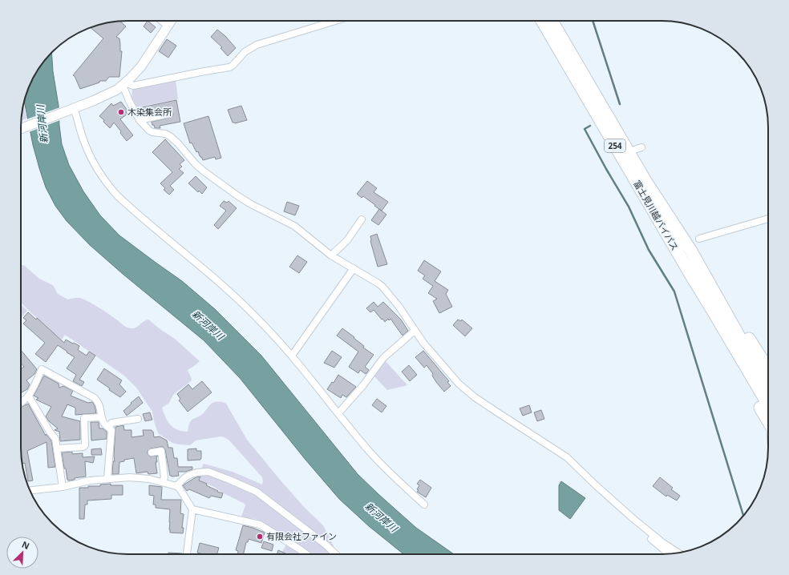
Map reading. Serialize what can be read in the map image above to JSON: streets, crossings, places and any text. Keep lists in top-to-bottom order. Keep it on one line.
{"streets":{"highway":["254","富士見川越バイパス"]},"crossings":[["254","富士見川越バイパス"]],"water":["新河岸川"],"places":["木染集会所","有限会社ファイン"],"north":"top right"}
